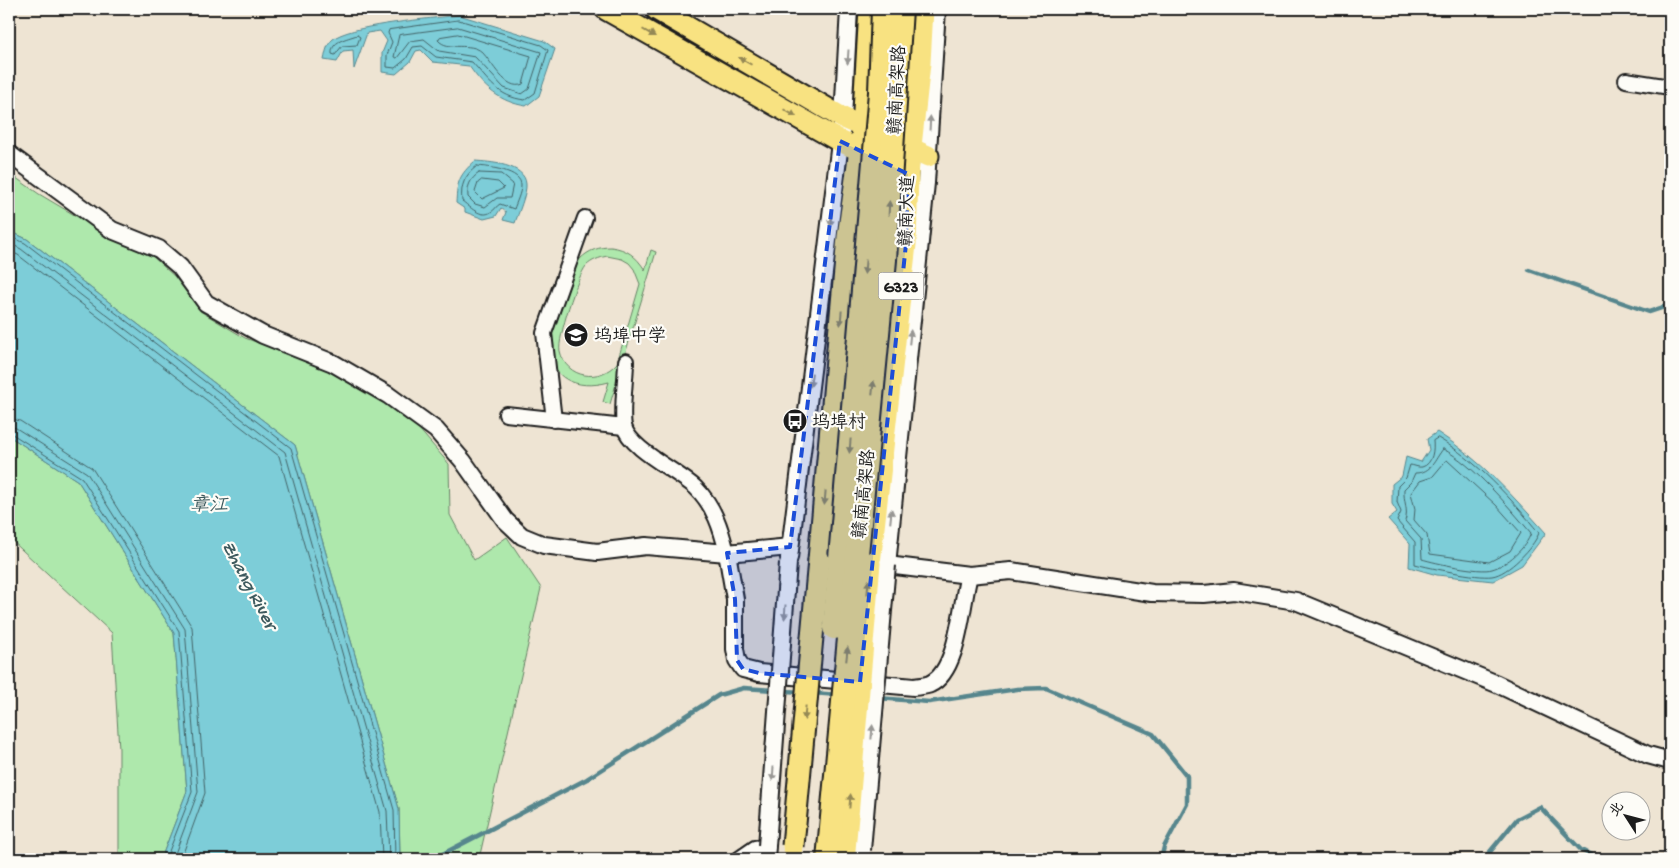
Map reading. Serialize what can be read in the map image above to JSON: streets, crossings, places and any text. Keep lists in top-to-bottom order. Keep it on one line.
{"streets":{"highway":["赣南高架路"],"main road":["赣南大道","G323"]},"crossings":[["赣南高架路","赣南大道"]],"water":["章江","Zhang River"],"places":{"school or university":["坞埠中学"],"bus stop":["坞埠村"]},"north":"top left"}
